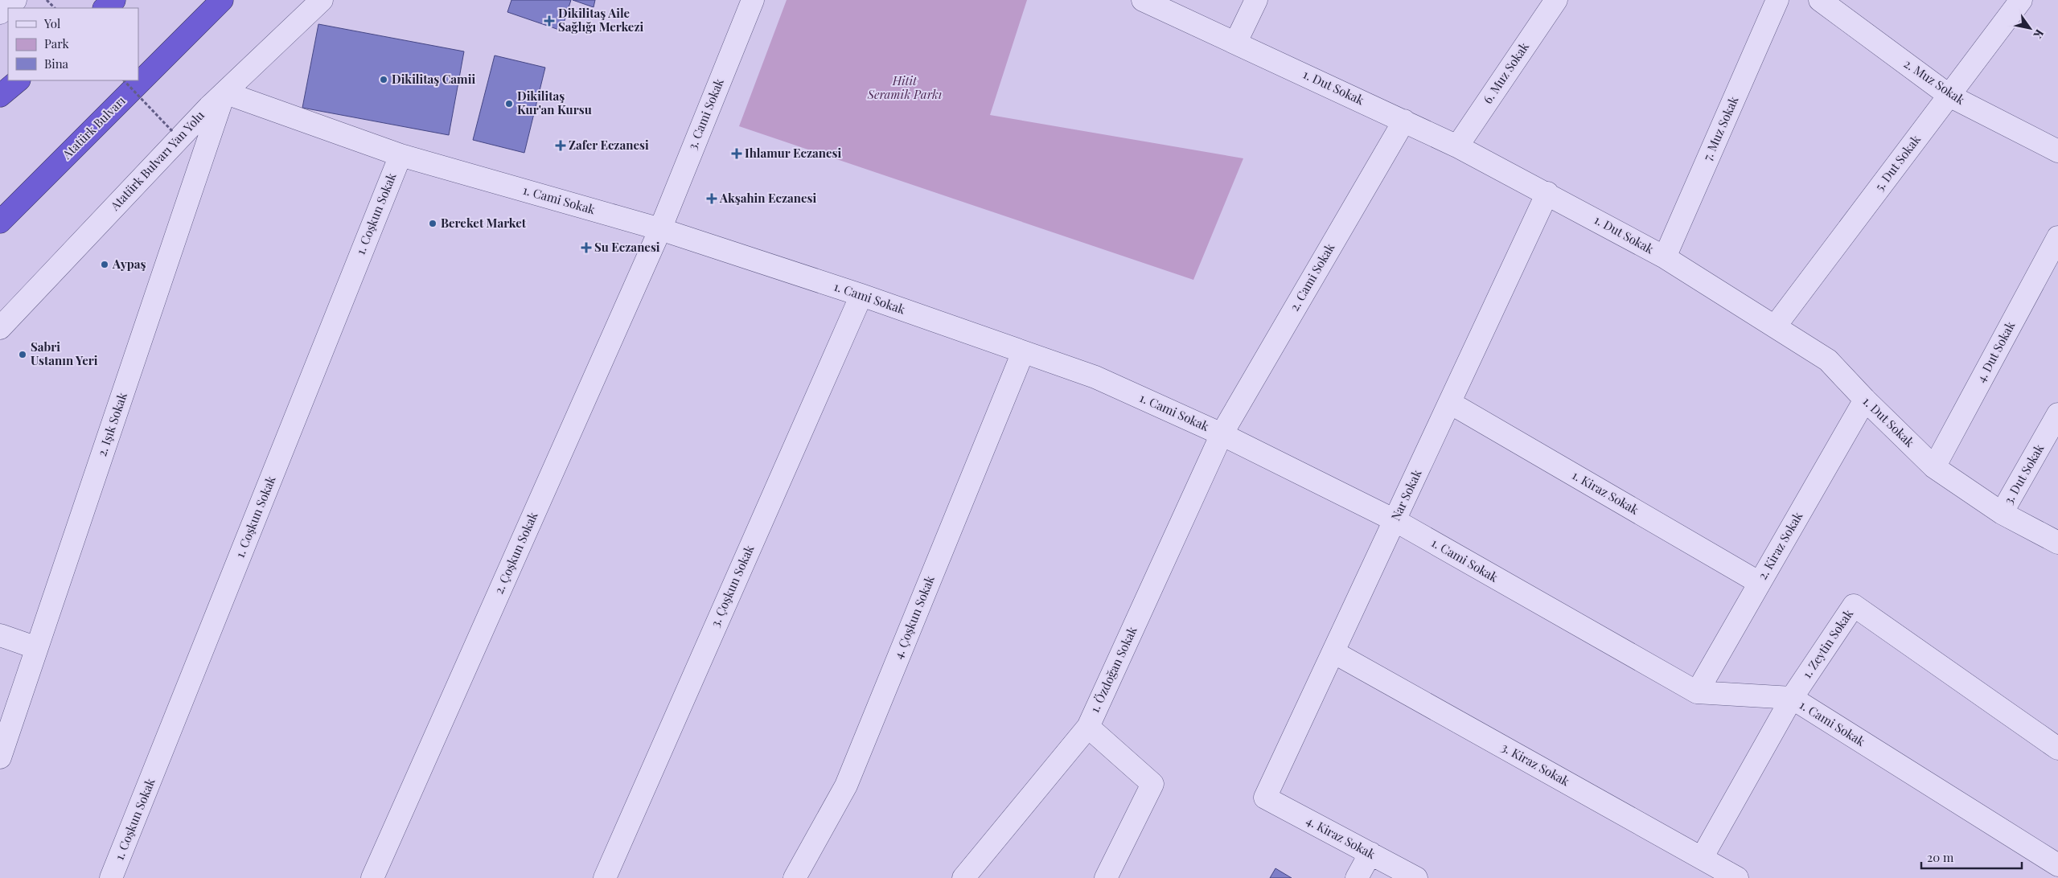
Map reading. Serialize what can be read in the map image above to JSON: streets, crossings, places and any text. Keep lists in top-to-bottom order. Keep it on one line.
{"streets":{"highway":["Atatürk Bulvarı"],"street":["6. Muz Sokak","2. Muz Sokak","1. Dut Sokak","3. Cami Sokak","7. Muz Sokak","Atatürk Bulvarı Yan Yolu","5. Dut Sokak","1. Cami Sokak","1. Coşkun Sokak","2. Cami Sokak","4. Dut Sokak","2. Işık Sokak","3. Dut Sokak","1. Kiraz Sokak","Nar Sokak","2. Kiraz Sokak","2. Çoşkun Sokak","3. Çoşkun Sokak","4. Çoşkun Sokak","1. Zeytin Sokak","1. Özdoğan Sokak","3. Kiraz Sokak","4. Kiraz Sokak"]},"crossings":[["6. Muz Sokak","1. Dut Sokak"],["2. Muz Sokak","5. Dut Sokak"],["1. Dut Sokak","7. Muz Sokak"],["1. Dut Sokak","5. Dut Sokak"],["1. Dut Sokak","2. Cami Sokak"],["1. Dut Sokak","4. Dut Sokak"],["1. Dut Sokak","3. Dut Sokak"],["1. Dut Sokak","Nar Sokak"],["1. Dut Sokak","2. Kiraz Sokak"],["3. Cami Sokak","1. Cami Sokak"],["3. Cami Sokak","2. Çoşkun Sokak"],["Atatürk Bulvarı Yan Yolu","1. Cami Sokak"],["Atatürk Bulvarı Yan Yolu","2. Işık Sokak"],["1. Cami Sokak","1. Coşkun Sokak"],["1. Cami Sokak","2. Cami Sokak"],["1. Cami Sokak","2. Işık Sokak"],["1. Cami Sokak","Nar Sokak"],["1. Cami Sokak","2. Kiraz Sokak"],["1. Cami Sokak","2. Çoşkun Sokak"],["1. Cami Sokak","3. Çoşkun Sokak"],["1. Cami Sokak","4. Çoşkun Sokak"],["1. Cami Sokak","1. Zeytin Sokak"],["1. Cami Sokak","1. Özdoğan Sokak"],["2. Cami Sokak","1. Özdoğan Sokak"],["1. Kiraz Sokak","Nar Sokak"],["1. Kiraz Sokak","2. Kiraz Sokak"],["Nar Sokak","3. Kiraz Sokak"],["Nar Sokak","4. Kiraz Sokak"],["1. Zeytin Sokak","3. Kiraz Sokak"]],"parks":["Hitit Seramik Parkı"],"places":{"health":["Dikilitaş Aile Sağlığı Merkezi","Zafer Eczanesi","Ihlamur Eczanesi","Akşahin Eczanesi","Su Eczanesi"],"other":["Dikilitaş Camii","Dikilitaş Kur'an Kursu","Bereket Market","Aypaş","Sabri Ustanın Yeri"]},"legend":["Yol","Park","Bina"],"scale_bar":"20 m","north":"bottom right"}
